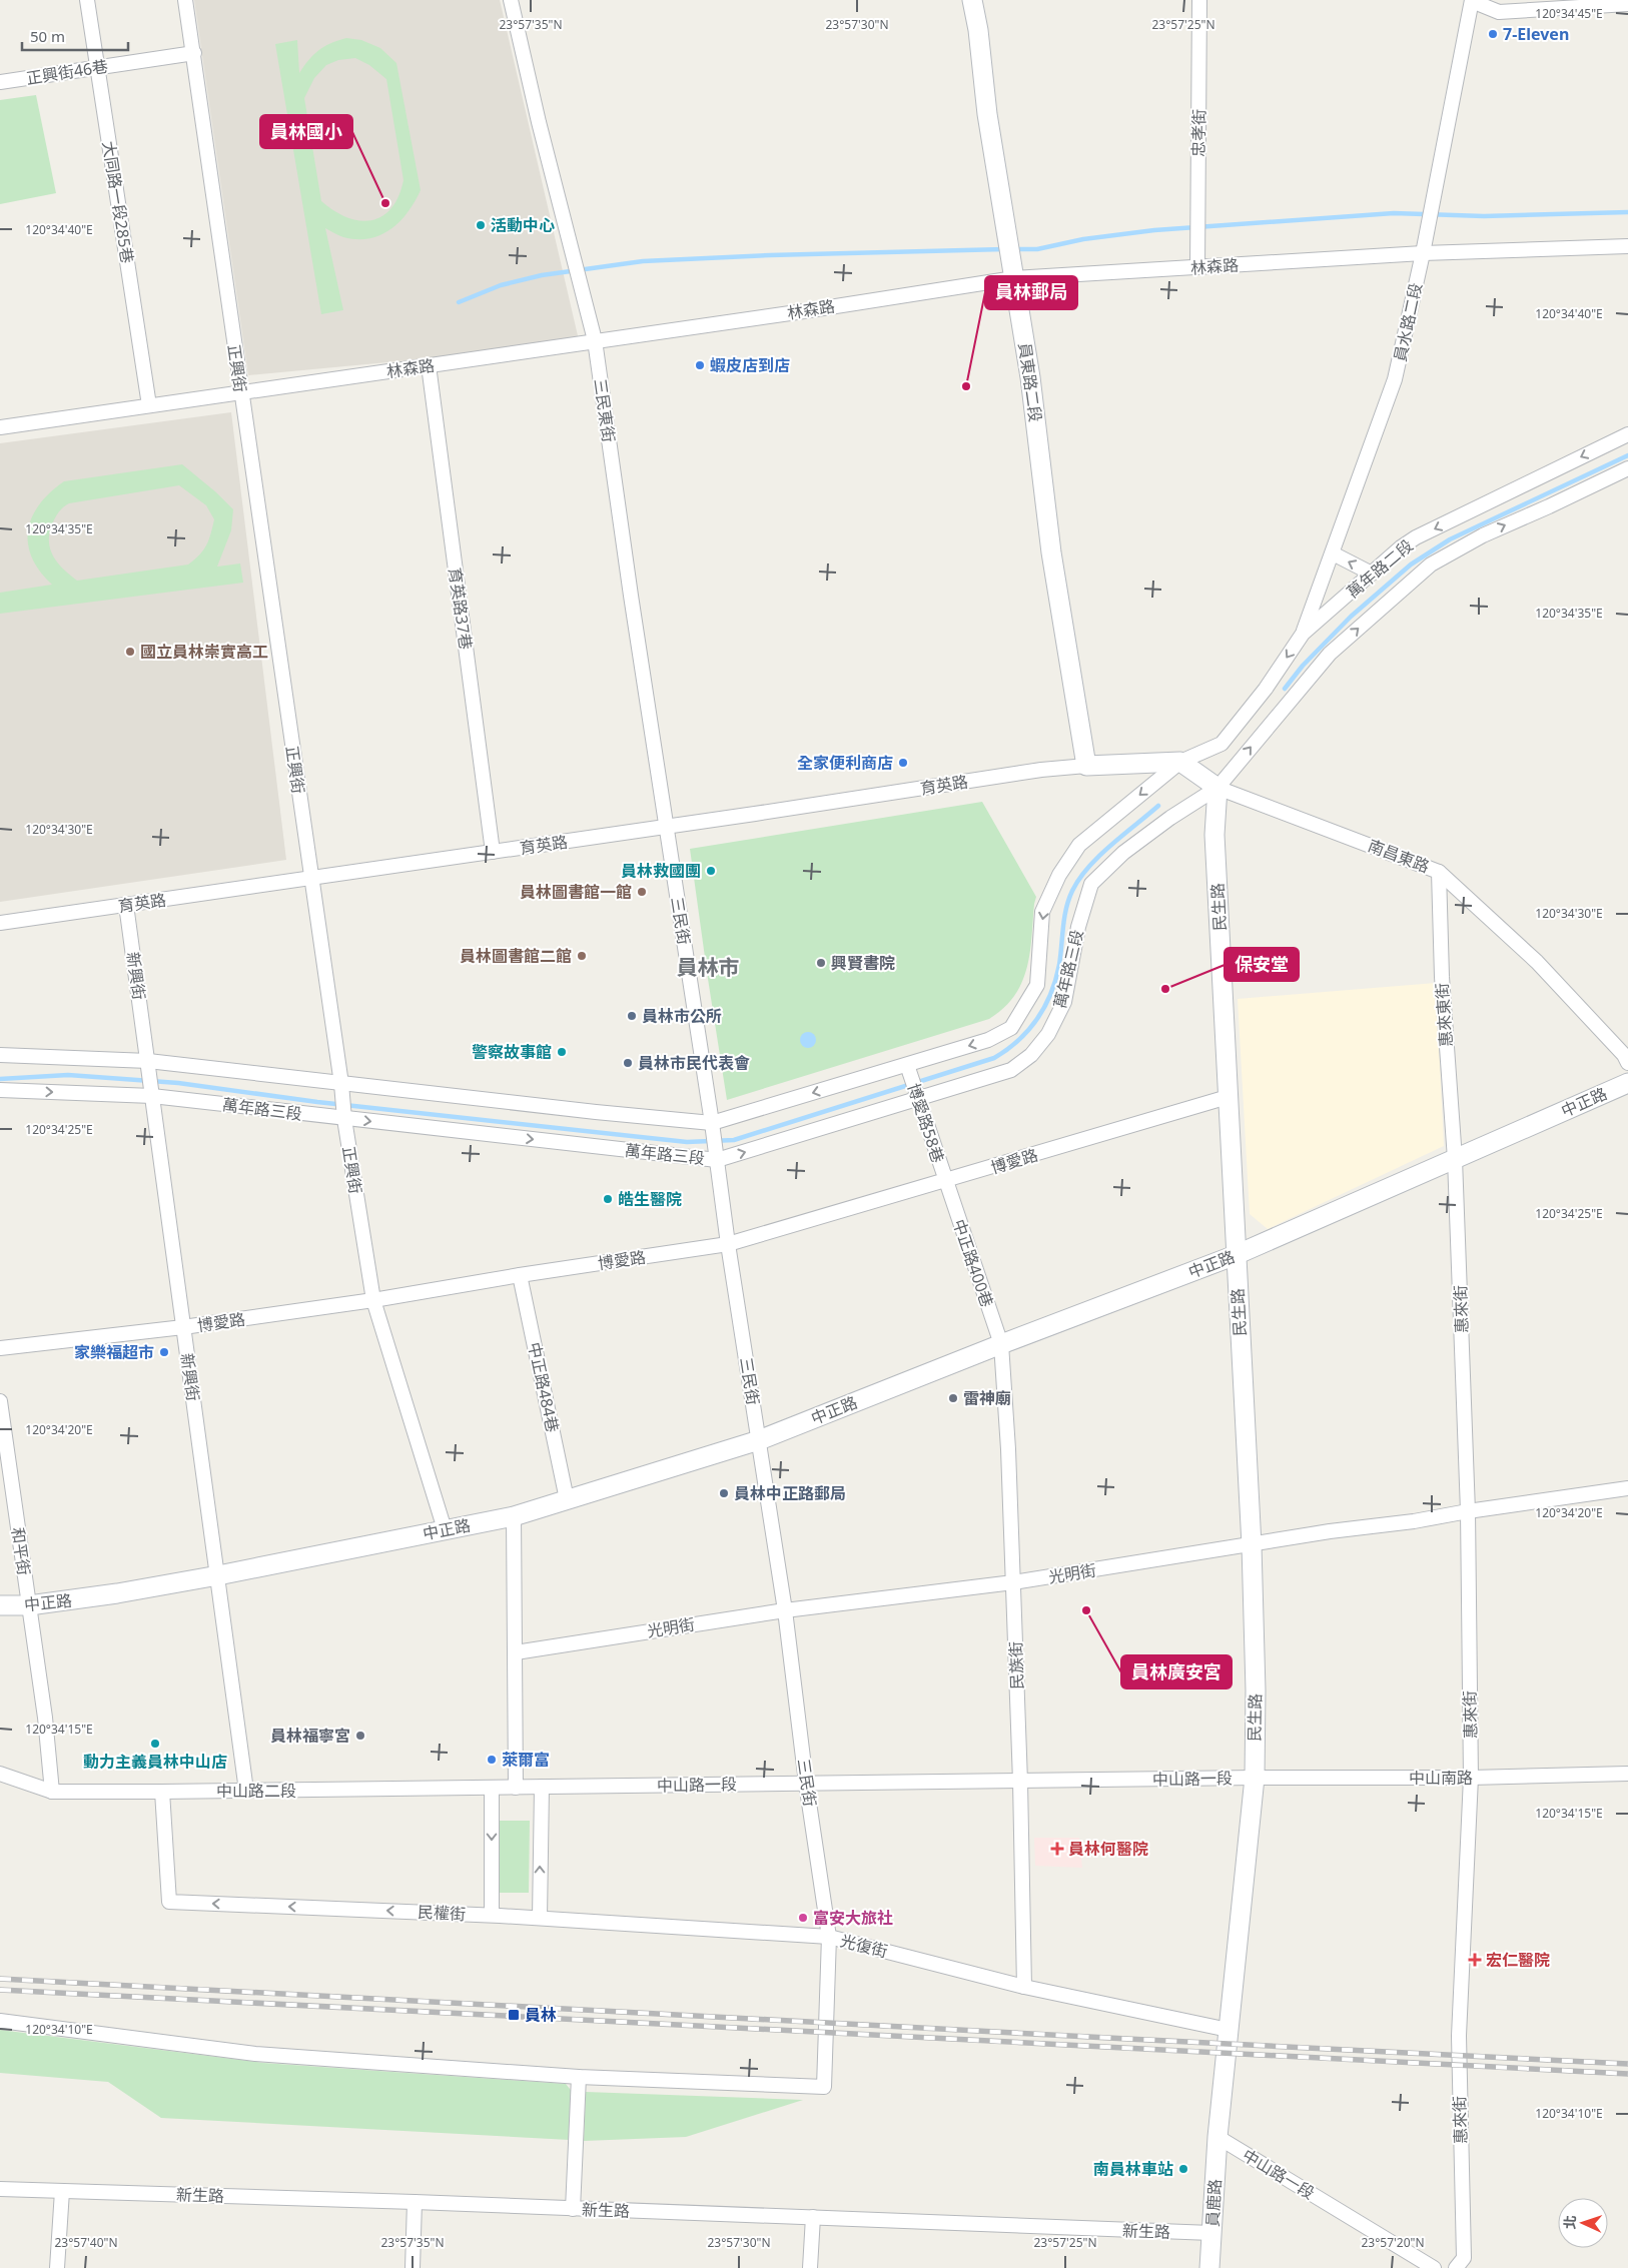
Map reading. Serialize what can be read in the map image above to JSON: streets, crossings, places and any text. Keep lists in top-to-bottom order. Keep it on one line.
{"streets":{"street":["正興街46巷","忠孝街","大同路一段285巷","林森路","員水路二段","正興街","員東路二段","三民東街","萬年路二段","育英路37巷","育英路","南昌東路","民生路","三民街","萬年路三段","新興街","惠來東街","中正路","博愛路58巷","博愛路","中正路400巷","惠來街","中正路484巷","和平街","光明街","民族街","中山南路","中山路一段","中山路二段","民權街","光復街","新生路","員鹿路"]},"crossings":[["正興街46巷","大同路一段285巷"],["正興街46巷","正興街"],["忠孝街","林森路"],["大同路一段285巷","林森路"],["林森路","員水路二段"],["林森路","正興街"],["林森路","員東路二段"],["林森路","三民東街"],["林森路","育英路37巷"],["員水路二段","萬年路二段"],["正興街","育英路"],["正興街","萬年路三段"],["正興街","中正路"],["正興街","博愛路"],["員東路二段","育英路"],["三民東街","育英路"],["三民東街","三民街"],["萬年路二段","南昌東路"],["萬年路二段","民生路"],["萬年路二段","萬年路三段"],["育英路37巷","育英路"],["育英路","三民街"],["育英路","新興街"],["南昌東路","民生路"],["南昌東路","萬年路三段"],["南昌東路","惠來東街"],["民生路","萬年路三段"],["民生路","中正路"],["民生路","博愛路"],["民生路","光明街"],["民生路","中山南路"],["民生路","中山路一段"],["三民街","萬年路三段"],["三民街","中正路"],["三民街","博愛路"],["三民街","光明街"],["三民街","中山路一段"],["三民街","光復街"],["萬年路三段","新興街"],["萬年路三段","博愛路58巷"],["新興街","中正路"],["新興街","博愛路"],["新興街","中山路二段"],["惠來東街","中正路"],["惠來東街","惠來街"],["中正路","中正路400巷"],["中正路","惠來街"],["中正路","中正路484巷"],["中正路","和平街"],["中正路","民族街"],["博愛路58巷","博愛路"],["博愛路58巷","中正路400巷"],["博愛路","中正路400巷"],["博愛路","中正路484巷"],["中正路400巷","民族街"],["惠來街","光明街"],["惠來街","中山南路"],["和平街","中山路二段"],["光明街","民族街"],["民族街","中山路一段"],["民族街","光復街"],["中山南路","中山路一段"],["中山路一段","中山路二段"],["中山路一段","光復街"],["中山路一段","員鹿路"],["中山路二段","民權街"],["民權街","光復街"],["新生路","員鹿路"]],"one_way":["民權街"],"districts":["員林市"],"places":{"other":["7-Eleven","員林國小","活動中心","蝦皮店到店","員林郵局","國立員林崇實高工","全家便利商店","員林救國團","員林圖書館一館","員林圖書館二館","興賢書院","保安堂","員林市公所","警察故事館","員林市民代表會","皓生醫院","家樂福超市","雷神廟","員林中正路郵局","員林廣安宮","員林福寧宮","動力主義員林中山店","萊爾富","富安大旅社","南員林車站"],"health":["員林何醫院","宏仁醫院"],"transit":["員林"]},"scale_bar":"50 m","north":"left","coordinates":["120°34'45\"E","23°57'35\"N","23°57'30\"N","23°57'25\"N","120°34'40\"E","120°34'35\"E","120°34'30\"E","120°34'25\"E","120°34'20\"E","120°34'15\"E","120°34'10\"E","23°57'40\"N","23°57'20\"N"]}
